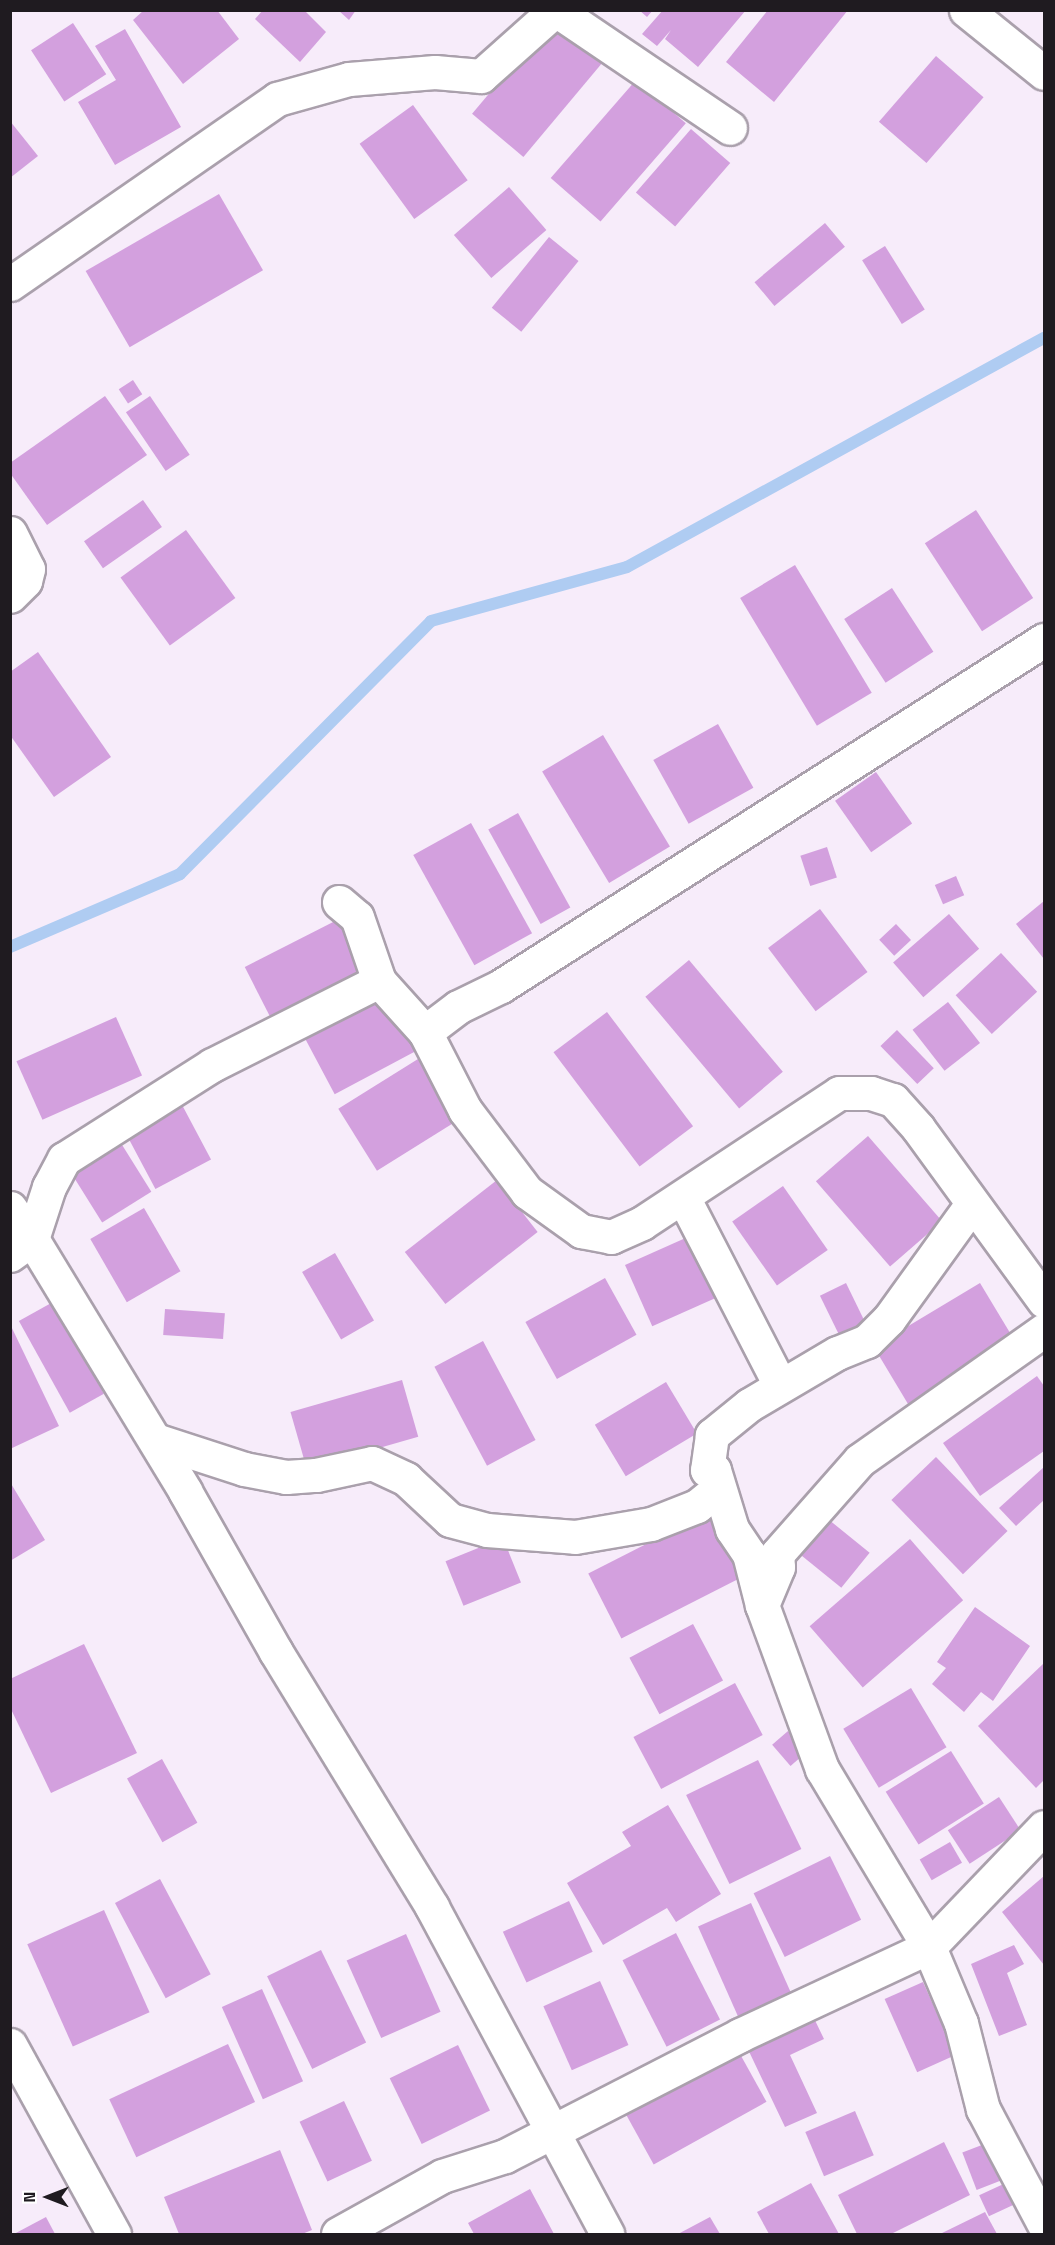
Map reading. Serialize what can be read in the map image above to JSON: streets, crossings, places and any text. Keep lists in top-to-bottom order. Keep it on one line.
{"north":"left"}
